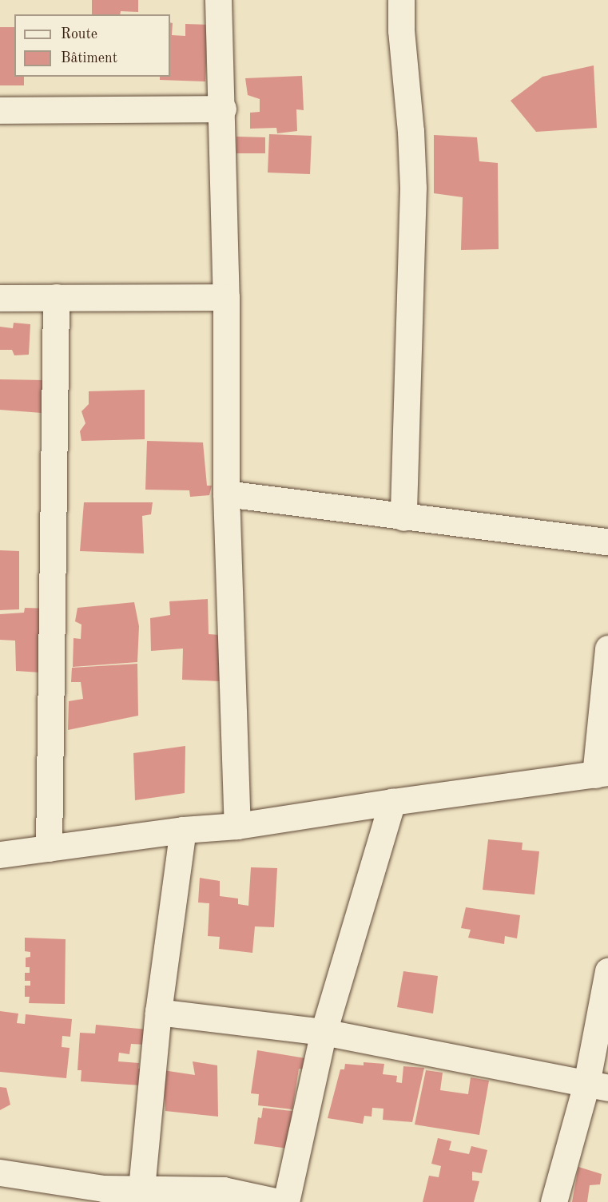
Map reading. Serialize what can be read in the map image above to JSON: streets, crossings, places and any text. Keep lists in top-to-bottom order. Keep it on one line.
{"legend":["Route","Bâtiment"]}
